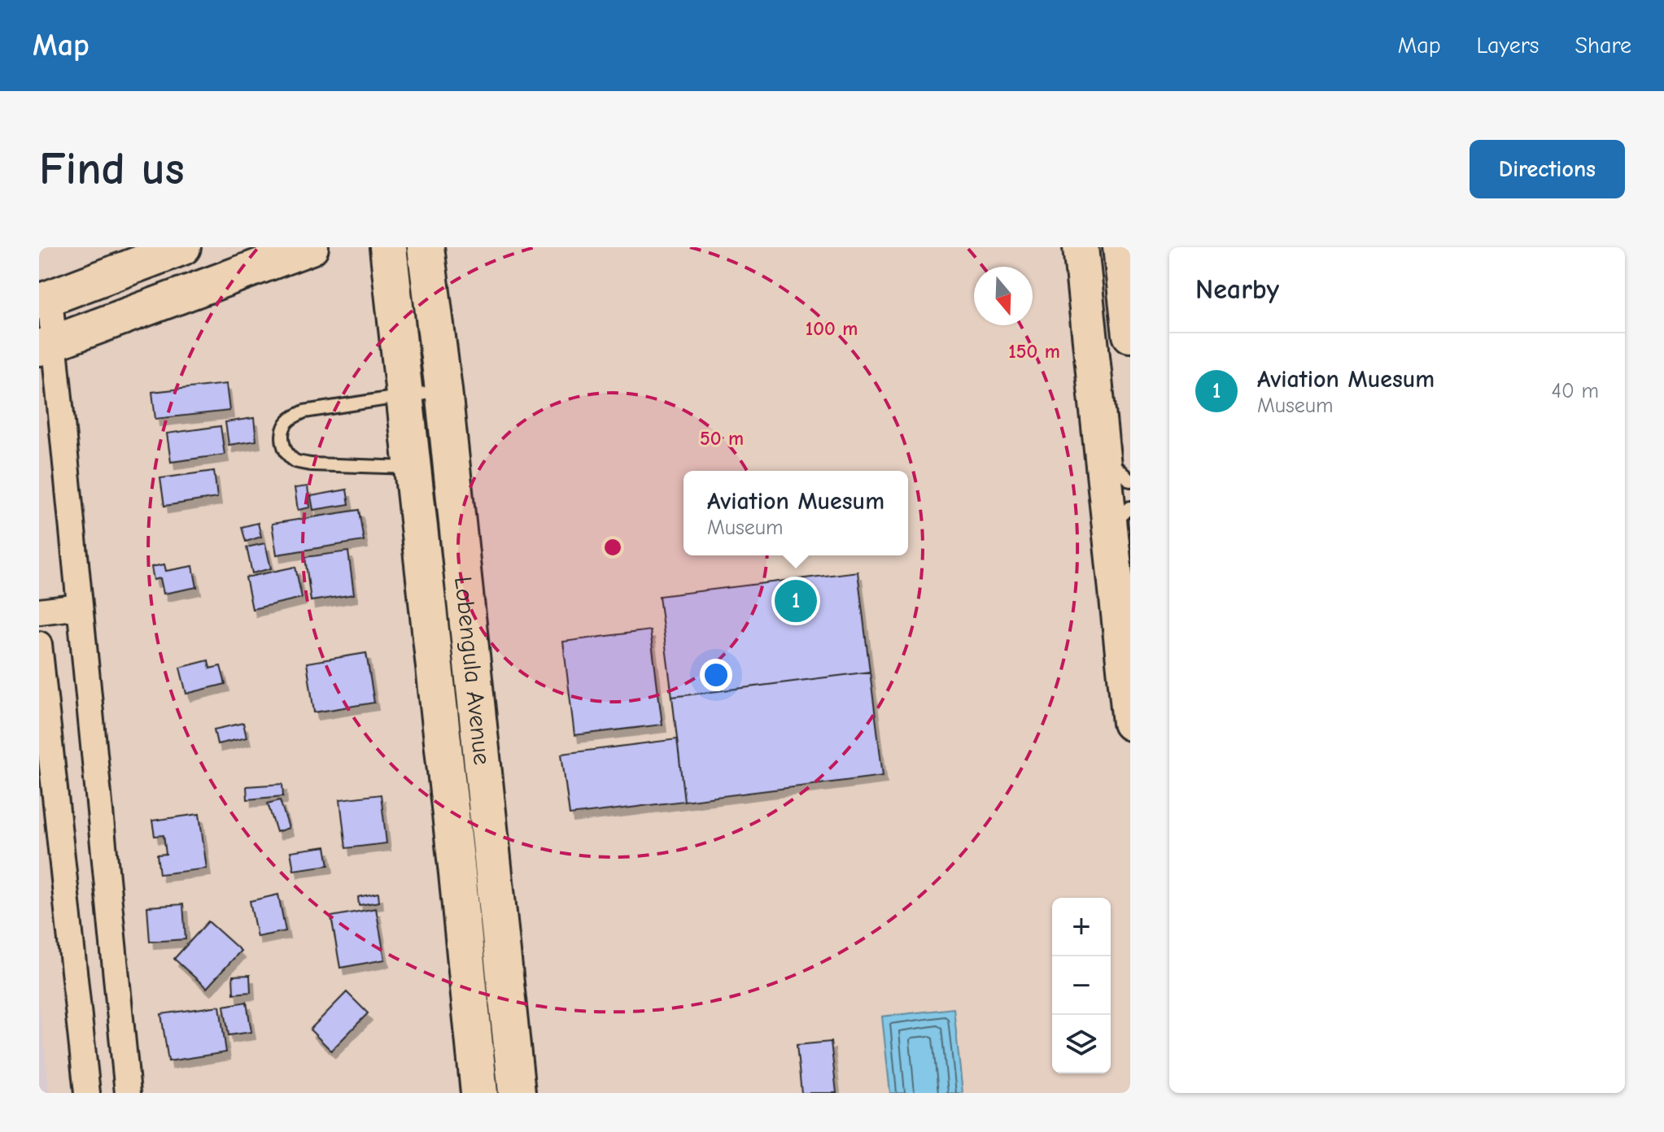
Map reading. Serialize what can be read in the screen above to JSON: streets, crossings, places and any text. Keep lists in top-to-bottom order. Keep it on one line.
{"streets":{"highway":["Lobengula Avenue"]},"north":"bottom","page":{"header":"Map","nav":["Map","Layers","Share"],"buttons":"Directions","title":"Find us","heading":"Nearby","list":[{"mark":"1","name":"Aviation Muesum","note":"Museum","value":"40 m"}],"popup":["Aviation Muesum","Museum"],"pins":"1","map_buttons":["+","−"]},"rings":["100 m","150 m","50 m"]}
